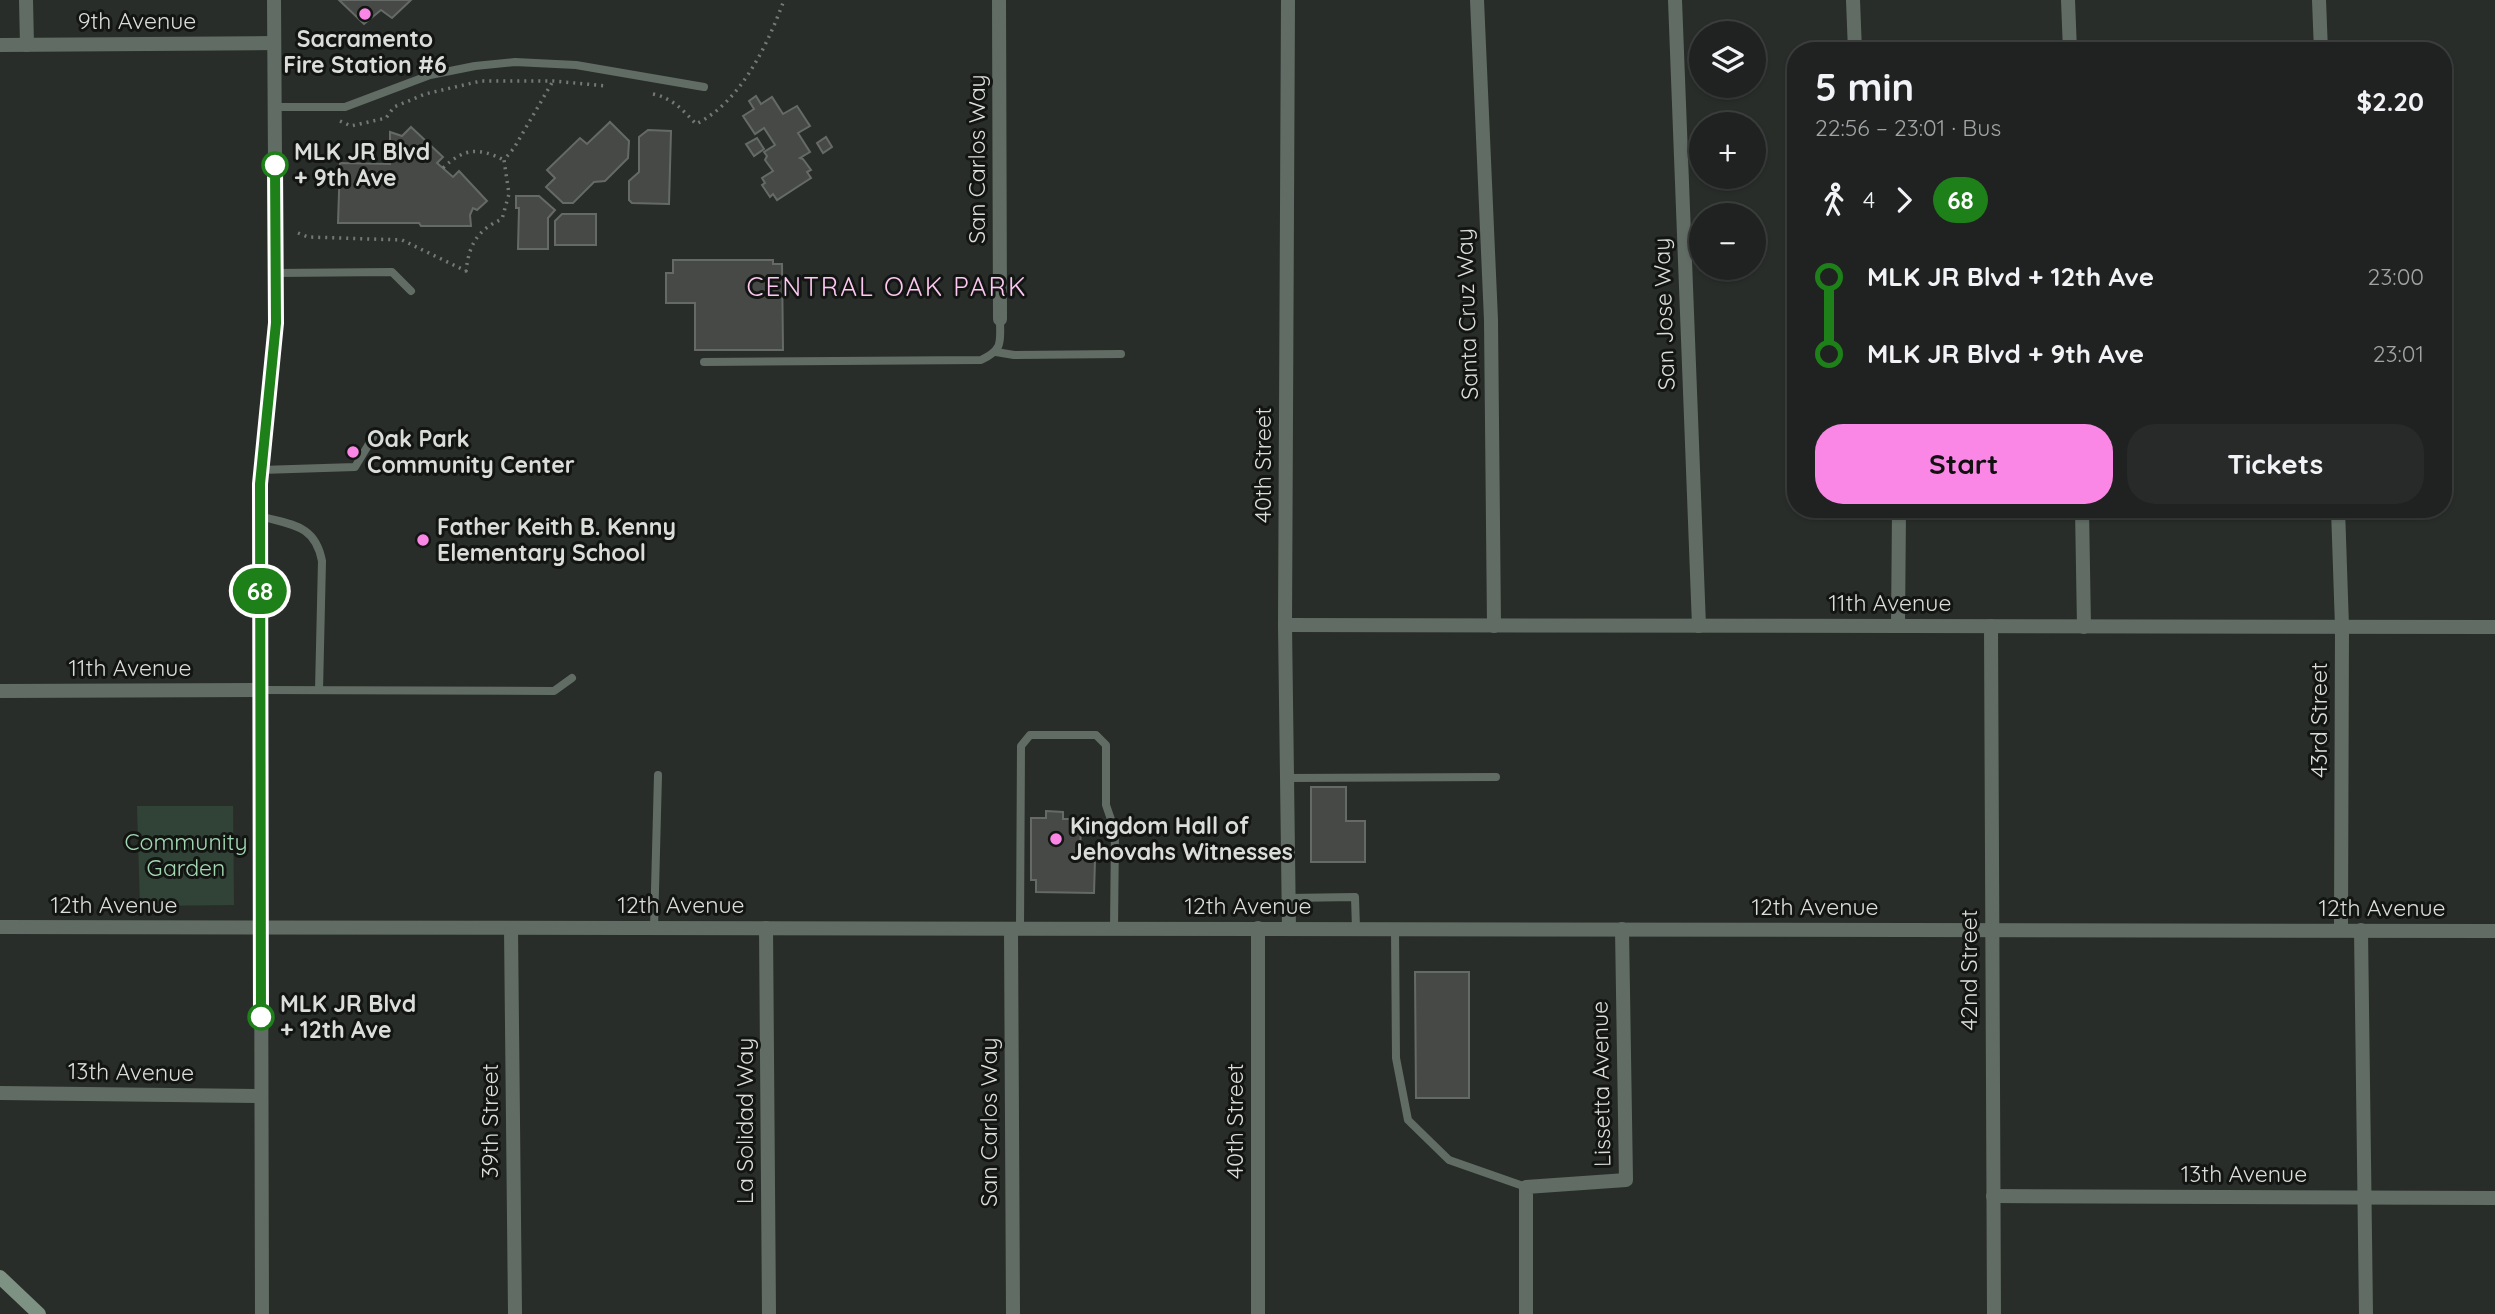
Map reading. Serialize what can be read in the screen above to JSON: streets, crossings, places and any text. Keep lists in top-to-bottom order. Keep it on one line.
{"streets":{"street":["9th Avenue","San Carlos Way","Santa Cruz Way","San Jose Way","40th Street","11th Avenue","43rd Street","12th Avenue","42nd Street","13th Avenue","Lissetta Avenue","39th Street","La Solidad Way"]},"crossings":[["San Carlos Way","12th Avenue"],["Santa Cruz Way","11th Avenue"],["San Jose Way","11th Avenue"],["40th Street","11th Avenue"],["40th Street","12th Avenue"],["11th Avenue","43rd Street"],["11th Avenue","42nd Street"],["43rd Street","12th Avenue"],["12th Avenue","42nd Street"],["12th Avenue","Lissetta Avenue"],["12th Avenue","39th Street"],["12th Avenue","La Solidad Way"],["42nd Street","13th Avenue"]],"districts":["CENTRAL OAK PARK"],"parks":["Community Garden"],"places":["Sacramento Fire Station #6","MLK JR Blvd + 9th Ave","Oak Park Community Center","Father Keith B. Kenny Elementary School","Kingdom Hall of Jehovahs Witnesses","MLK JR Blvd + 12th Ave"],"lines":["bus line 68"],"page":{"on_map":"68","map_buttons":["+","−"],"heading":["5 min","22:56 – 23:01 · Bus","$2.20"],"legs":["4","68"],"list":[{"name":"MLK JR Blvd + 12th Ave","value":"23:00"},{"name":"MLK JR Blvd + 9th Ave","value":"23:01"}],"buttons":["Start","Tickets"]}}
